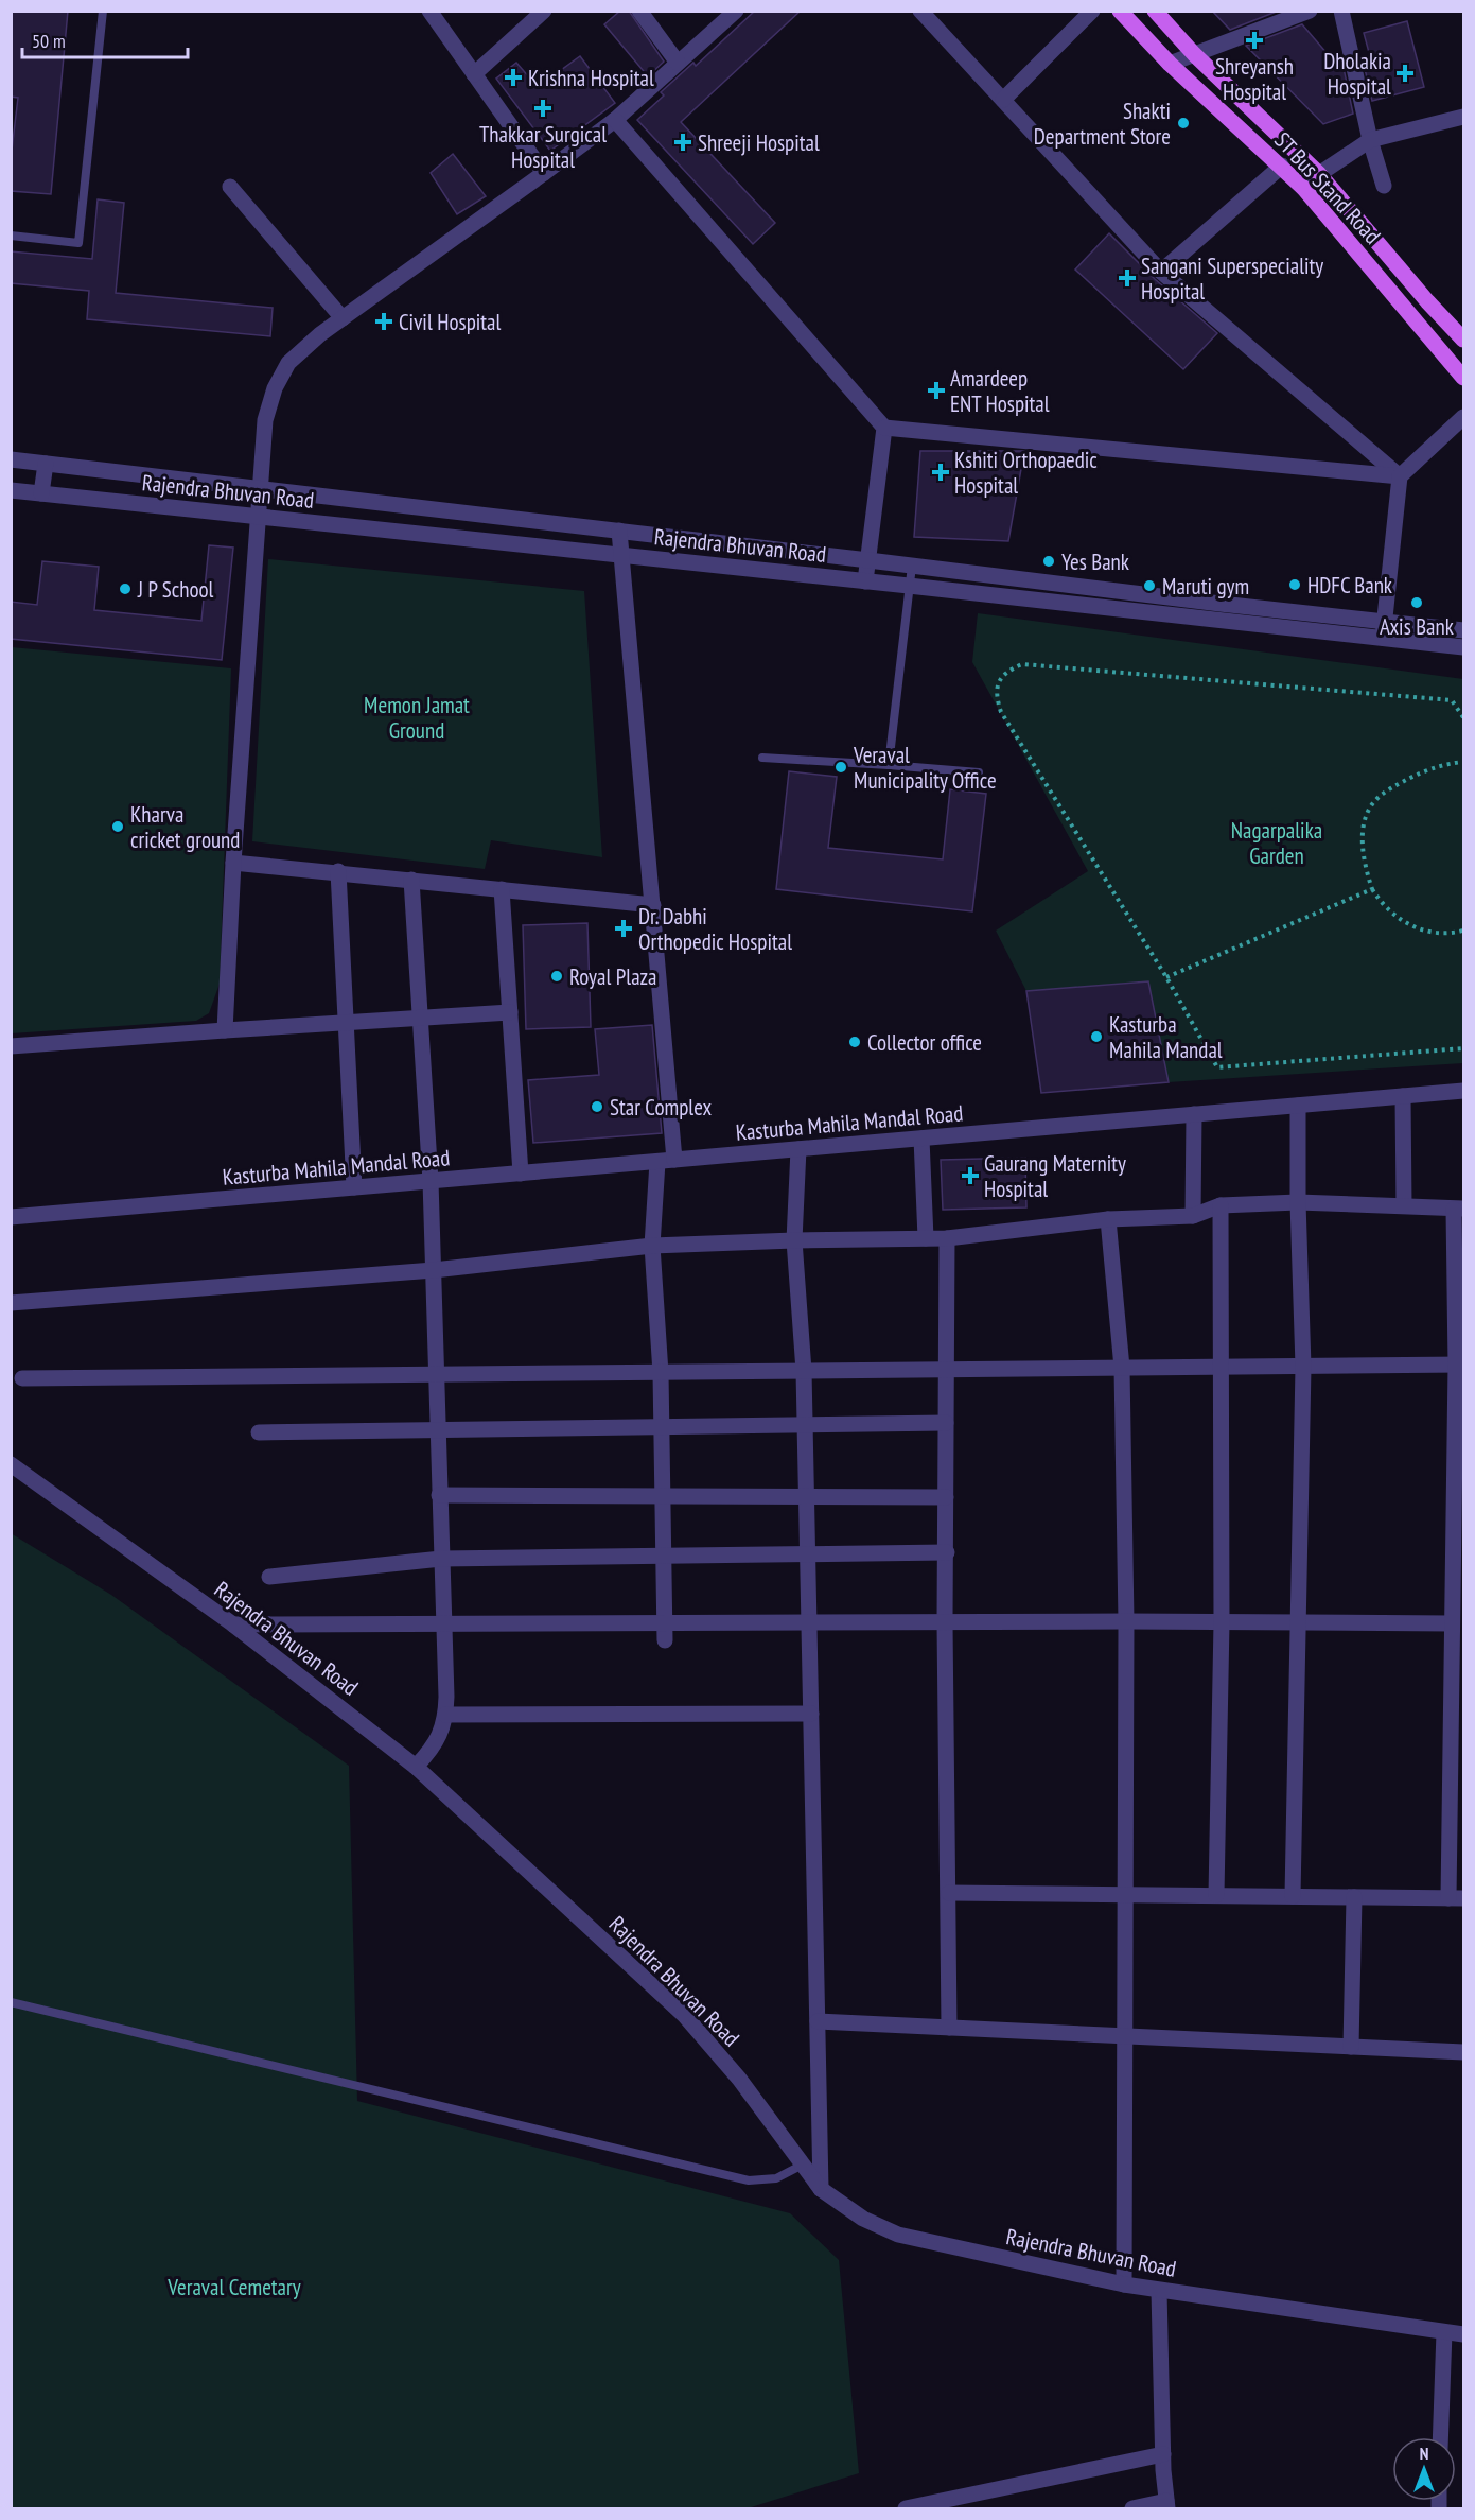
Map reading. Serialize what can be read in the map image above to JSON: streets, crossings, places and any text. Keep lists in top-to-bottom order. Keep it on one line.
{"streets":{"main road":["ST Bus Stand Road"],"street":["Rajendra Bhuvan Road","Kasturba Mahila Mandal Road"]},"parks":["Memon Jamat Ground","Nagarpalika Garden","Veraval Cemetary"],"places":{"health":["Shreyansh Hospital","Dholakia Hospital","Krishna Hospital","Thakkar Surgical Hospital","Shreeji Hospital","Sangani Superspeciality Hospital","Civil Hospital","Amardeep ENT Hospital","Kshiti Orthopaedic Hospital","Dr. Dabhi Orthopedic Hospital","Gaurang Maternity Hospital"],"other":["Shakti Department Store","Yes Bank","HDFC Bank","Maruti gym","J P School","Axis Bank","Veraval Municipality Office","Kharva cricket ground","Royal Plaza","Kasturba Mahila Mandal","Collector office","Star Complex"]},"scale_bar":"50 m","north":"top"}
